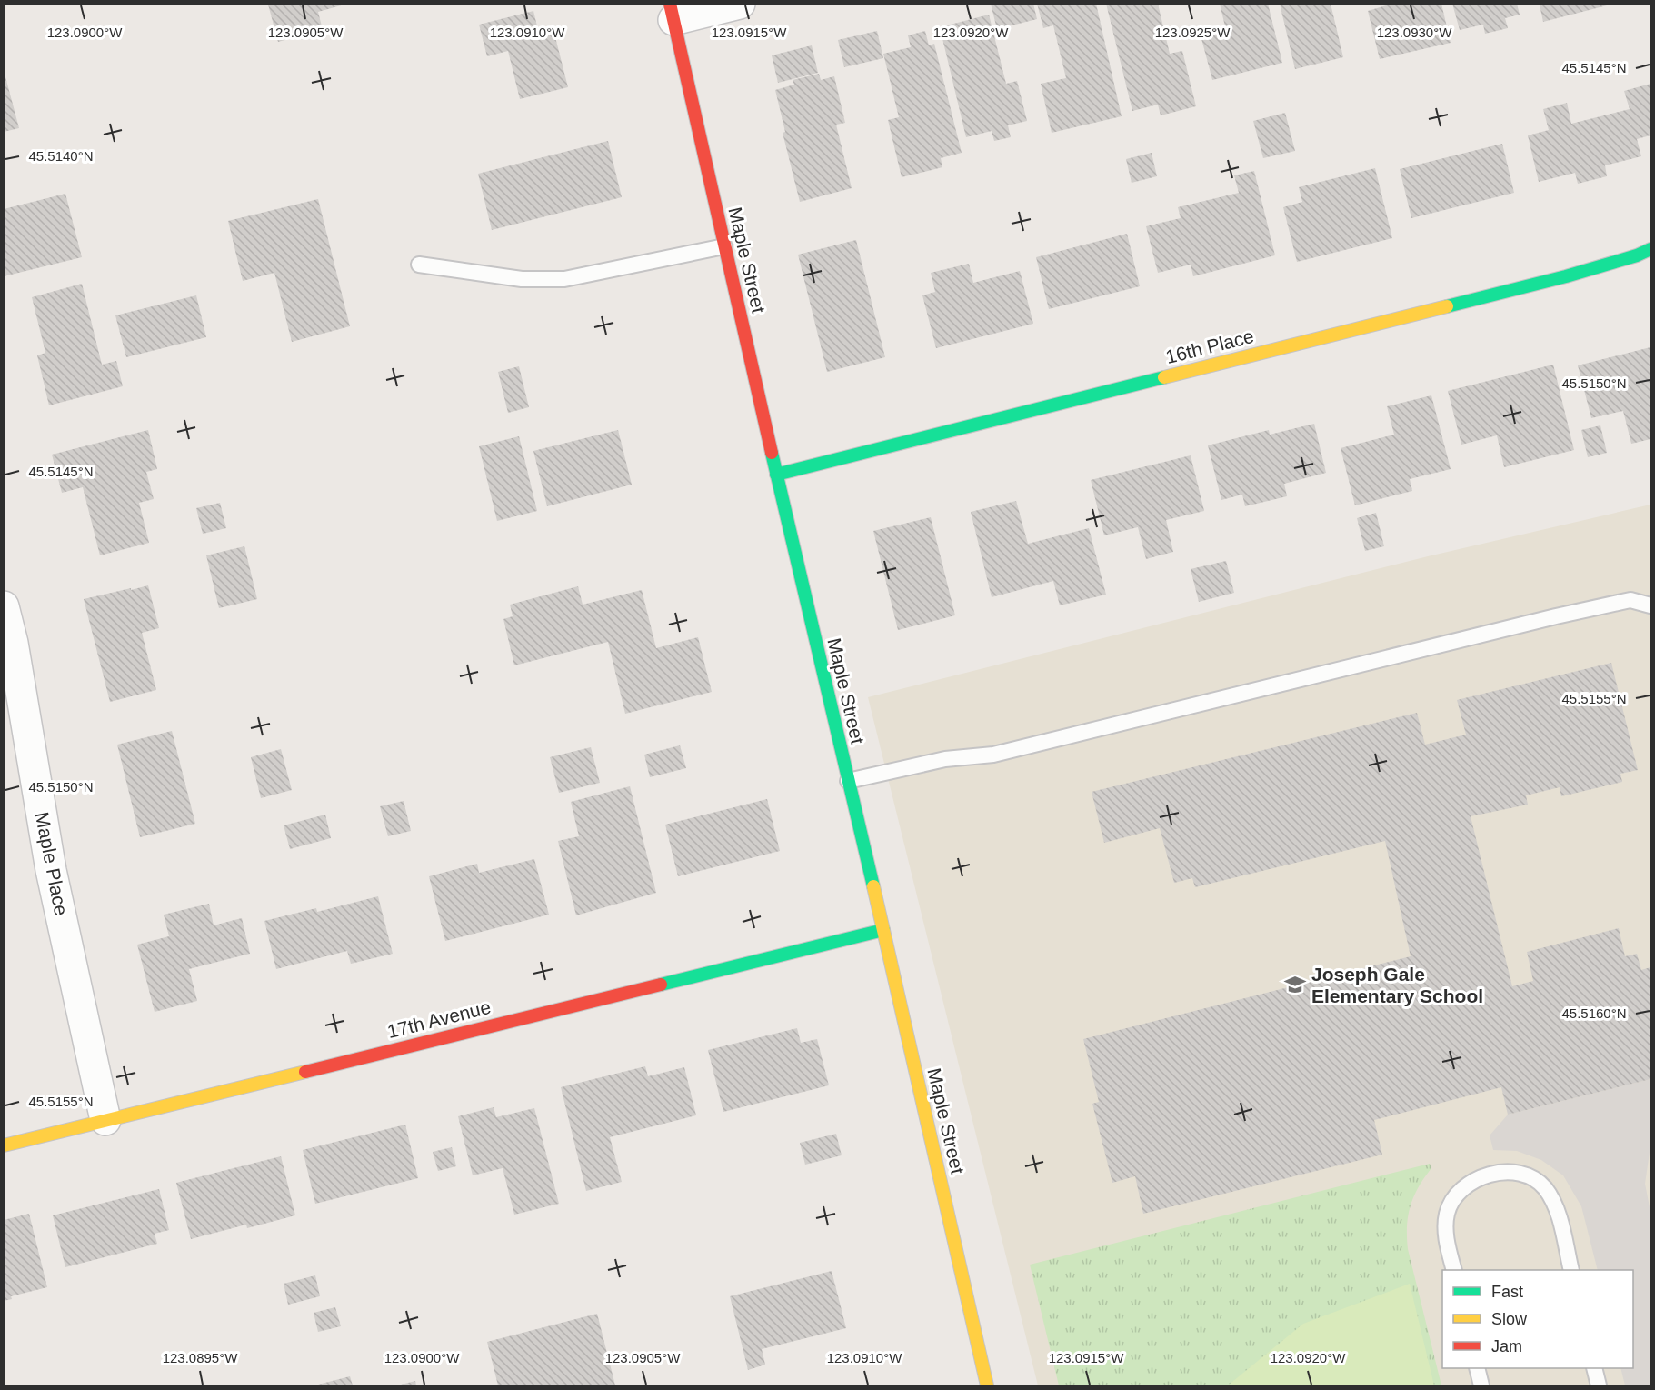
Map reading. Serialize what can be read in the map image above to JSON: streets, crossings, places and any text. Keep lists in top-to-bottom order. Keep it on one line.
{"streets":{"street":["Maple Street","16th Place","Maple Place","17th Avenue"]},"crossings":[["Maple Street","16th Place"],["Maple Street","17th Avenue"],["Maple Place","17th Avenue"]],"places":{"school or university":["Joseph Gale Elementary School"]},"legend":["Fast","Slow","Jam"],"coordinates":["123.0900°W","123.0905°W","123.0910°W","123.0915°W","123.0920°W","123.0925°W","123.0930°W","45.5145°N","45.5140°N","45.5150°N","45.5155°N","45.5160°N","123.0895°W"]}
